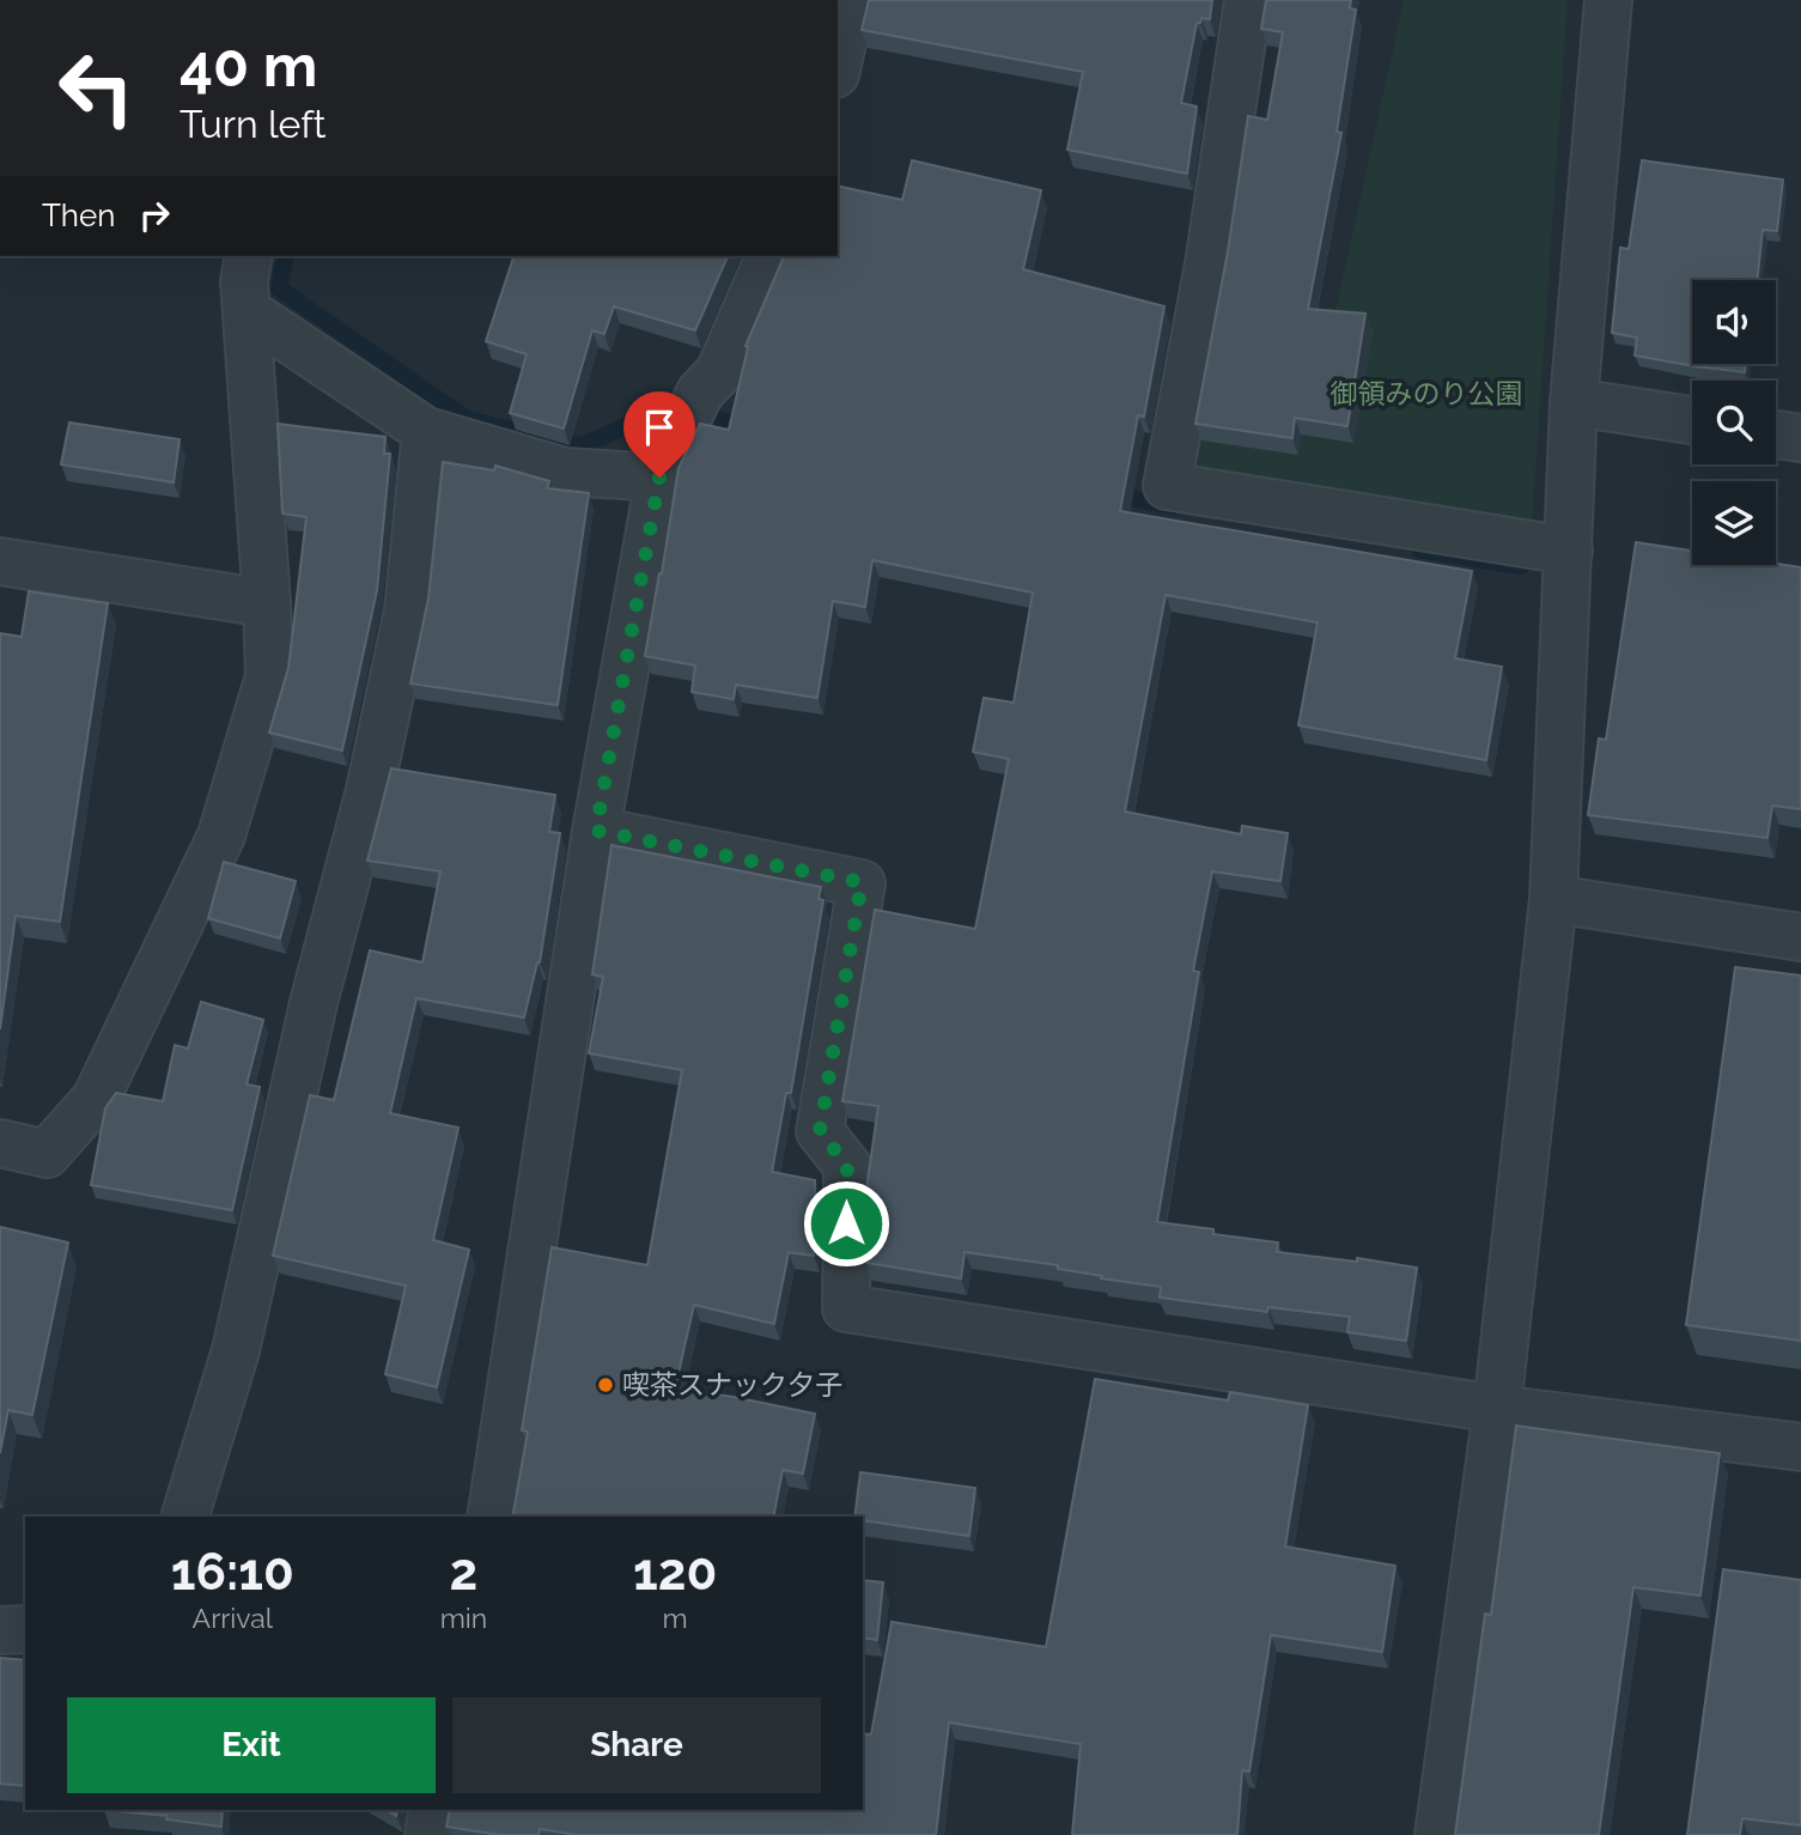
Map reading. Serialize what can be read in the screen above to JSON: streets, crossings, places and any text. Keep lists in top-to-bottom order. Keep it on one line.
{"parks":["御領みのり公園"],"places":["喫茶スナック夕子"],"page":{"turn":["40 m","Turn left"],"then":"Then","eta":["16:10","Arrival","2","min","120","m"],"buttons":["Exit","Share"]}}
